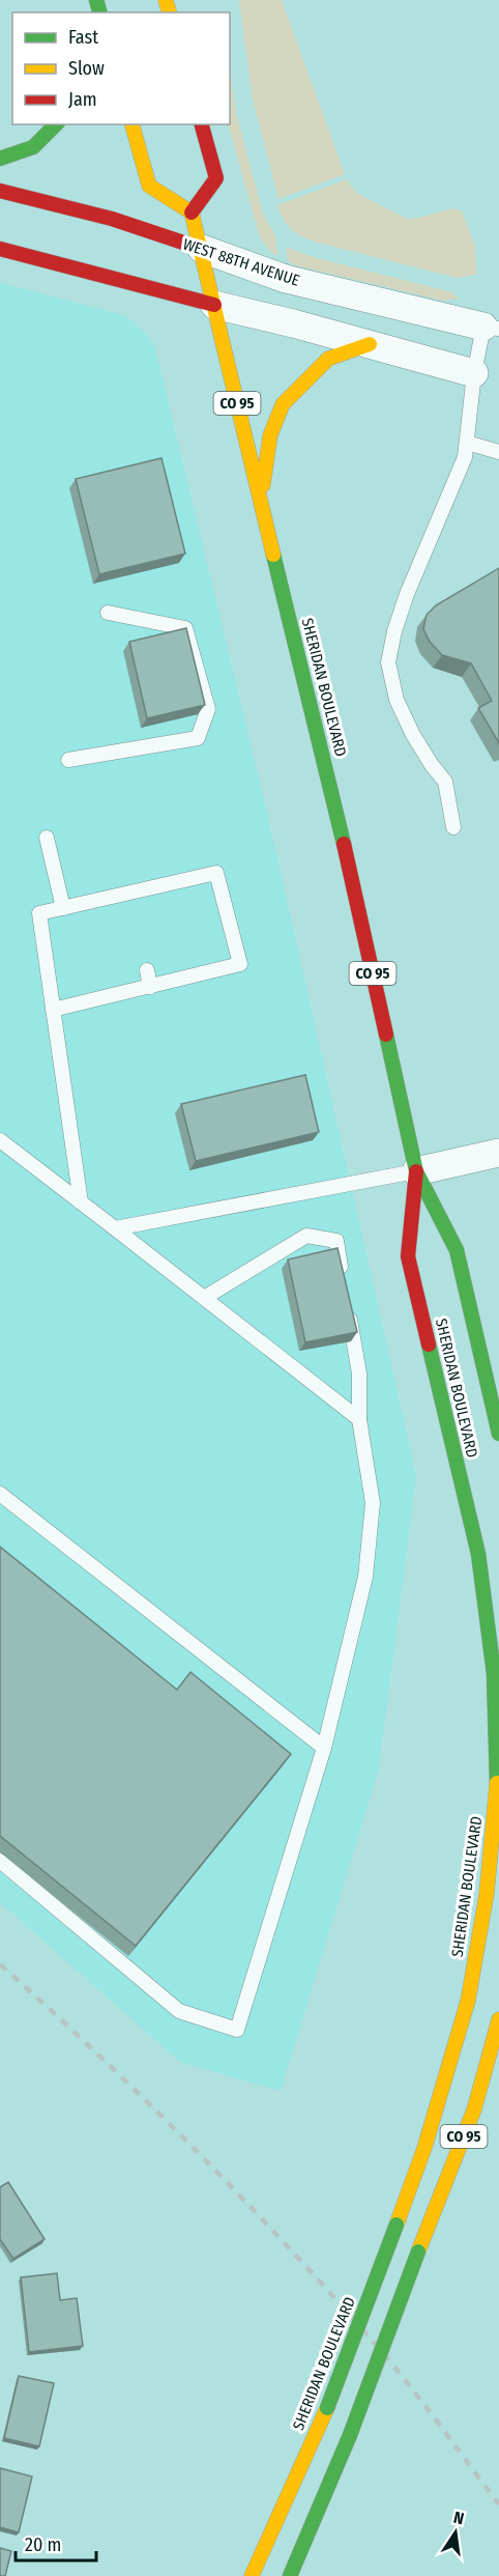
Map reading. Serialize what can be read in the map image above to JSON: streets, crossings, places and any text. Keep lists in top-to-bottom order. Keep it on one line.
{"streets":{"main road":["WEST 88TH AVENUE","CO 95","SHERIDAN BOULEVARD"]},"crossings":[["WEST 88TH AVENUE","SHERIDAN BOULEVARD"]],"legend":["Fast","Slow","Jam"],"scale_bar":"20 m","north":"top"}
